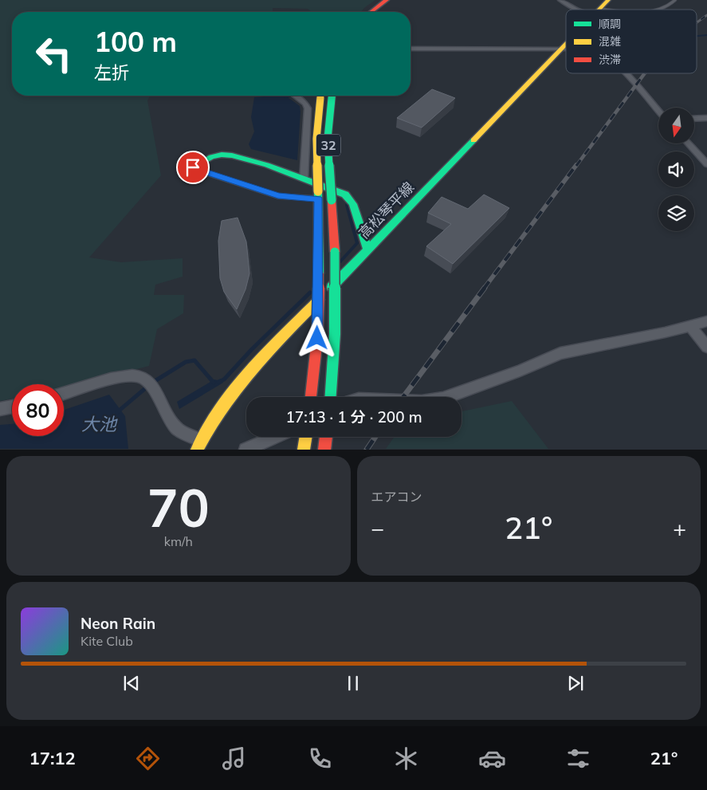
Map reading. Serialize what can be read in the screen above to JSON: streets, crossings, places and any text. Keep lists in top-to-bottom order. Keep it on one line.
{"streets":{"main road":["32","高松琴平線"]},"water":["大池"],"legend":["順調","混雑","渋滞"],"north":"bottom","page":{"turn":["100 m","左折"],"limit":"80","trip":"17:13 · 1 分 · 200 m","tile":[["70","km/h"],"エアコン"],"heat":["−","21°","+"],"song":["Neon Rain","Kite Club"],"tabs":["17:12","21°"]}}
